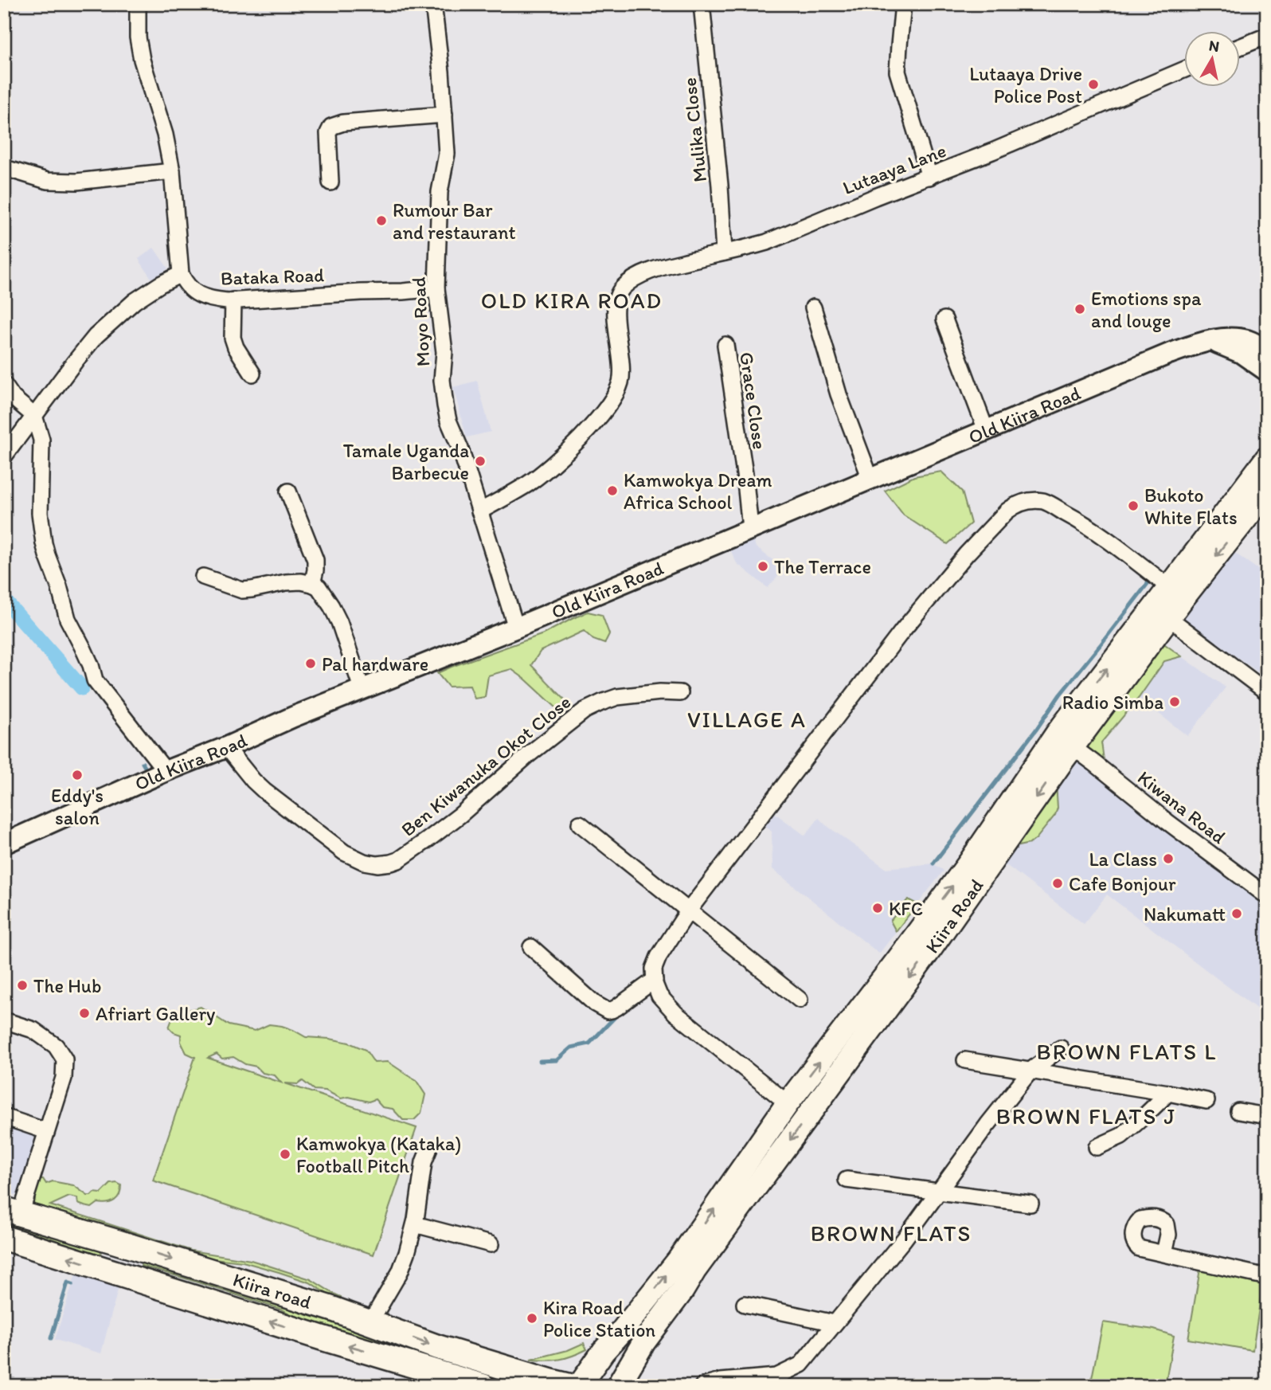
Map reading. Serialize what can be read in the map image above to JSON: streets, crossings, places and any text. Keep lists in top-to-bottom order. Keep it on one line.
{"streets":{"main road":["Kiira Road","Kiira road"],"street":["Mulika Close","Lutaaya Lane","Bataka Road","Moyo Road","Grace Close","Old Kiira Road","Ben Kiwanuka Okot Close","Kiwana Road"]},"crossings":[["Mulika Close","Lutaaya Lane"],["Lutaaya Lane","Moyo Road"],["Bataka Road","Moyo Road"],["Moyo Road","Old Kiira Road"],["Grace Close","Old Kiira Road"],["Old Kiira Road","Ben Kiwanuka Okot Close"],["Kiwana Road","Kiira Road"]],"districts":["OLD KIRA ROAD","VILLAGE A","BROWN FLATS L","BROWN FLATS J","BROWN FLATS"],"places":["Lutaaya Drive Police Post","Rumour Bar and restaurant","Emotions spa and louge","Tamale Uganda Barbecue","Kamwokya Dream Africa School","Bukoto White Flats","The Terrace","Pal hardware","Radio Simba","Eddy's salon","La Class","Cafe Bonjour","KFC","Nakumatt","The Hub","Afriart Gallery","Kamwokya (Kataka) Football Pitch","Kira Road Police Station"],"north":"top"}
